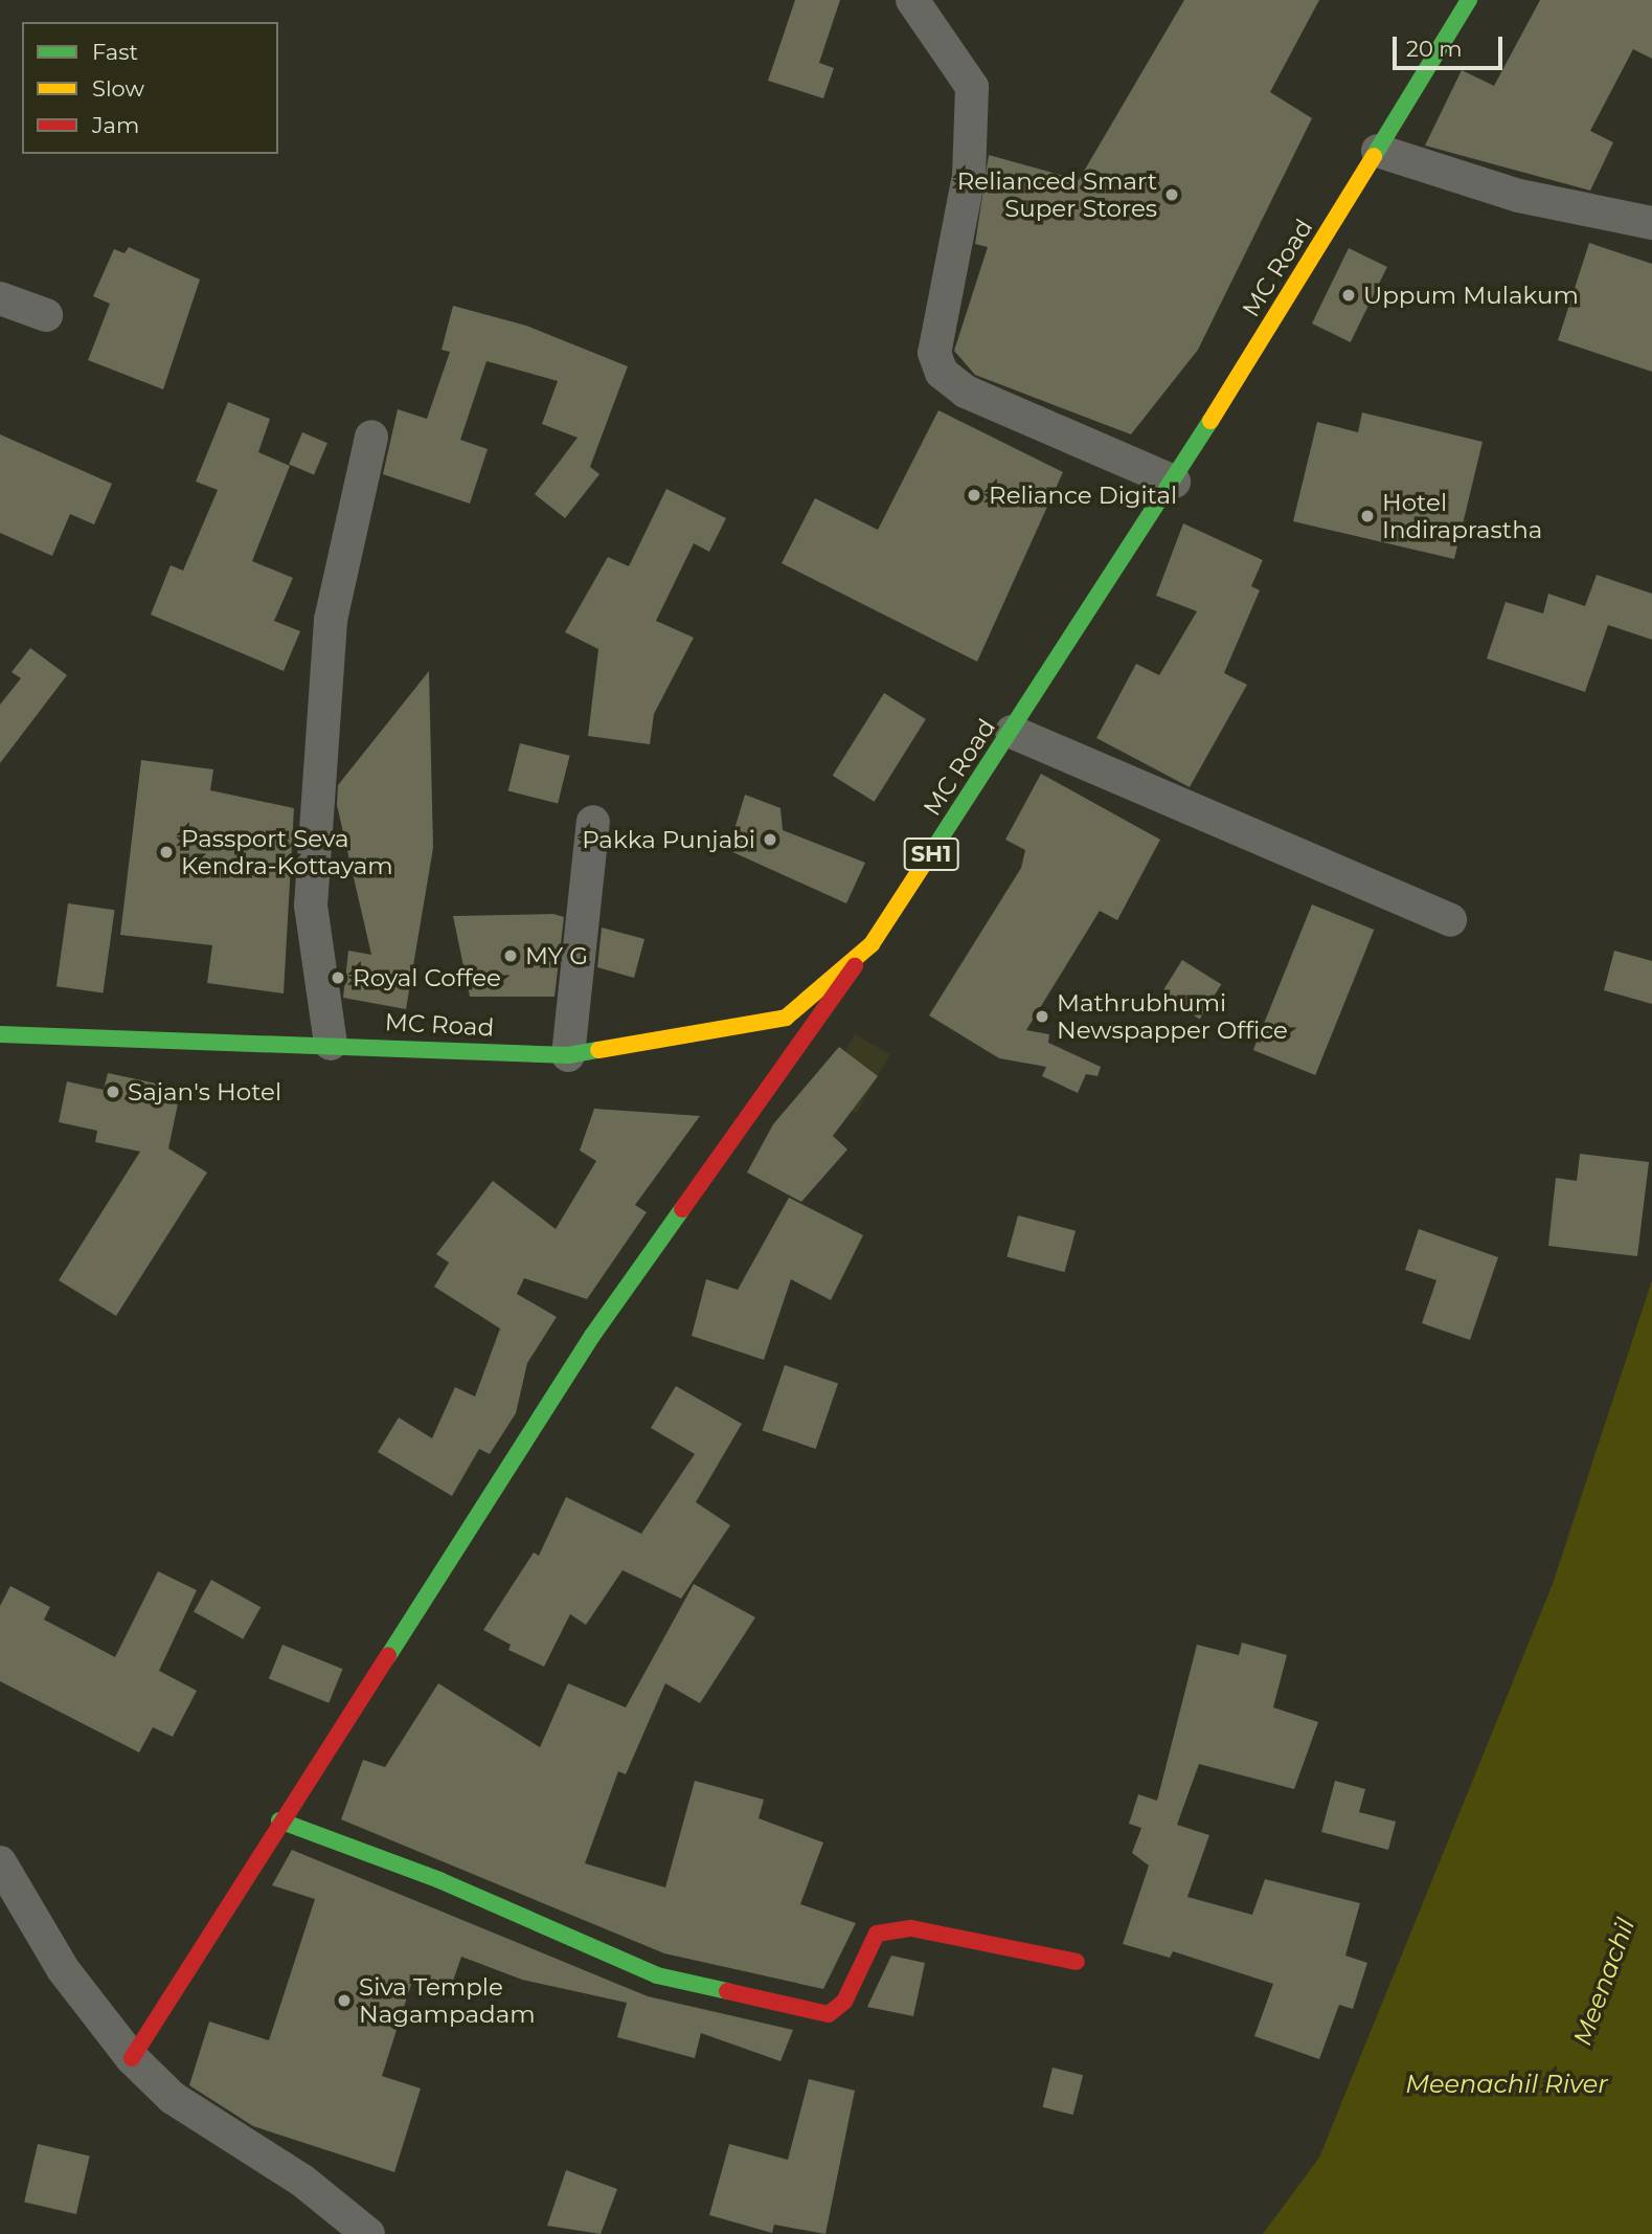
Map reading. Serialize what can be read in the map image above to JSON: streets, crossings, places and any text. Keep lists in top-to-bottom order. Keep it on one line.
{"streets":{"street":["MC Road","SH1"]},"water":["Meenachil","Meenachil River"],"places":["Relianced Smart Super Stores","Uppum Mulakum","Reliance Digital","Hotel Indiraprastha","Pakka Punjabi","Passport Seva Kendra-Kottayam","MY G","Royal Coffee","Mathrubhumi Newspapper Office","Sajan's Hotel","Siva Temple Nagampadam"],"legend":["Fast","Slow","Jam"],"scale_bar":"20 m"}
